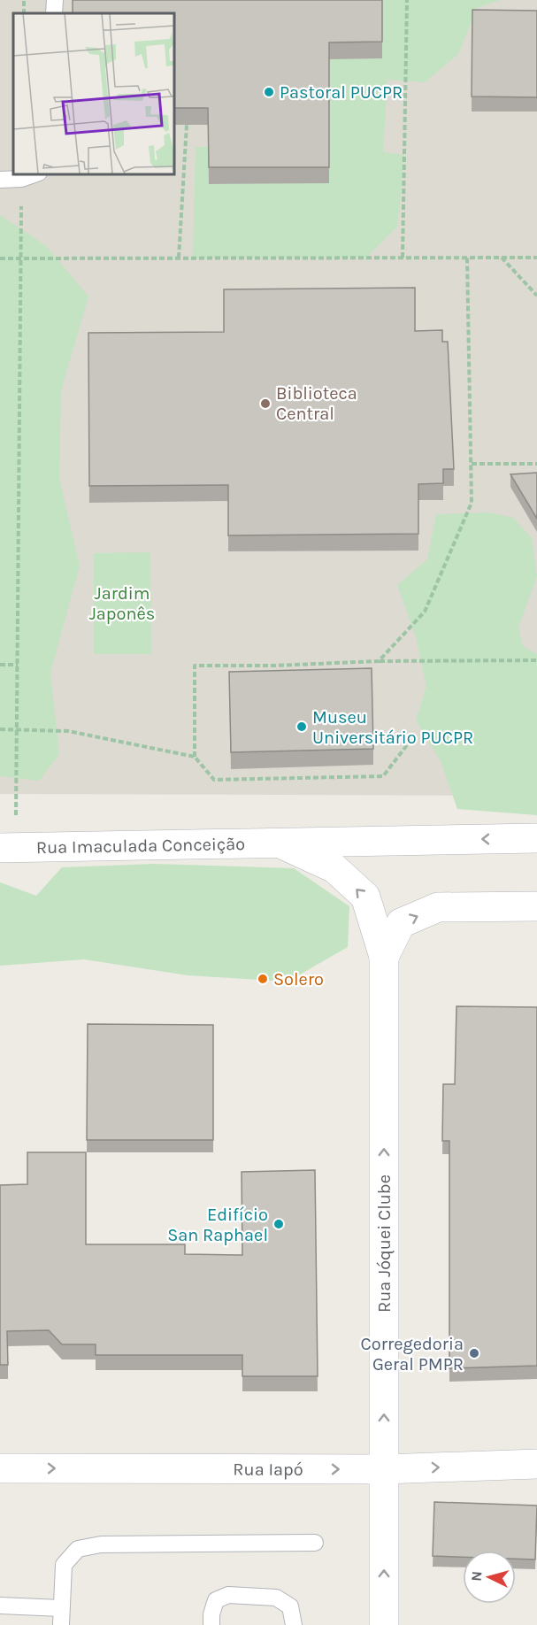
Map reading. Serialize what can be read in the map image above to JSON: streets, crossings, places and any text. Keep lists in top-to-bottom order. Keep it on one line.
{"streets":{"main road":["Rua Imaculada Conceição","Rua Jóquei Clube","Rua Iapó"]},"crossings":[["Rua Imaculada Conceição","Rua Jóquei Clube"],["Rua Jóquei Clube","Rua Iapó"]],"one_way":["Rua Imaculada Conceição","Rua Jóquei Clube","Rua Iapó"],"parks":["Jardim Japonês"],"places":["Pastoral PUCPR","Biblioteca Central","Museu Universitário PUCPR","Solero","Edifício San Raphael","Corregedoria Geral PMPR"],"north":"left"}
